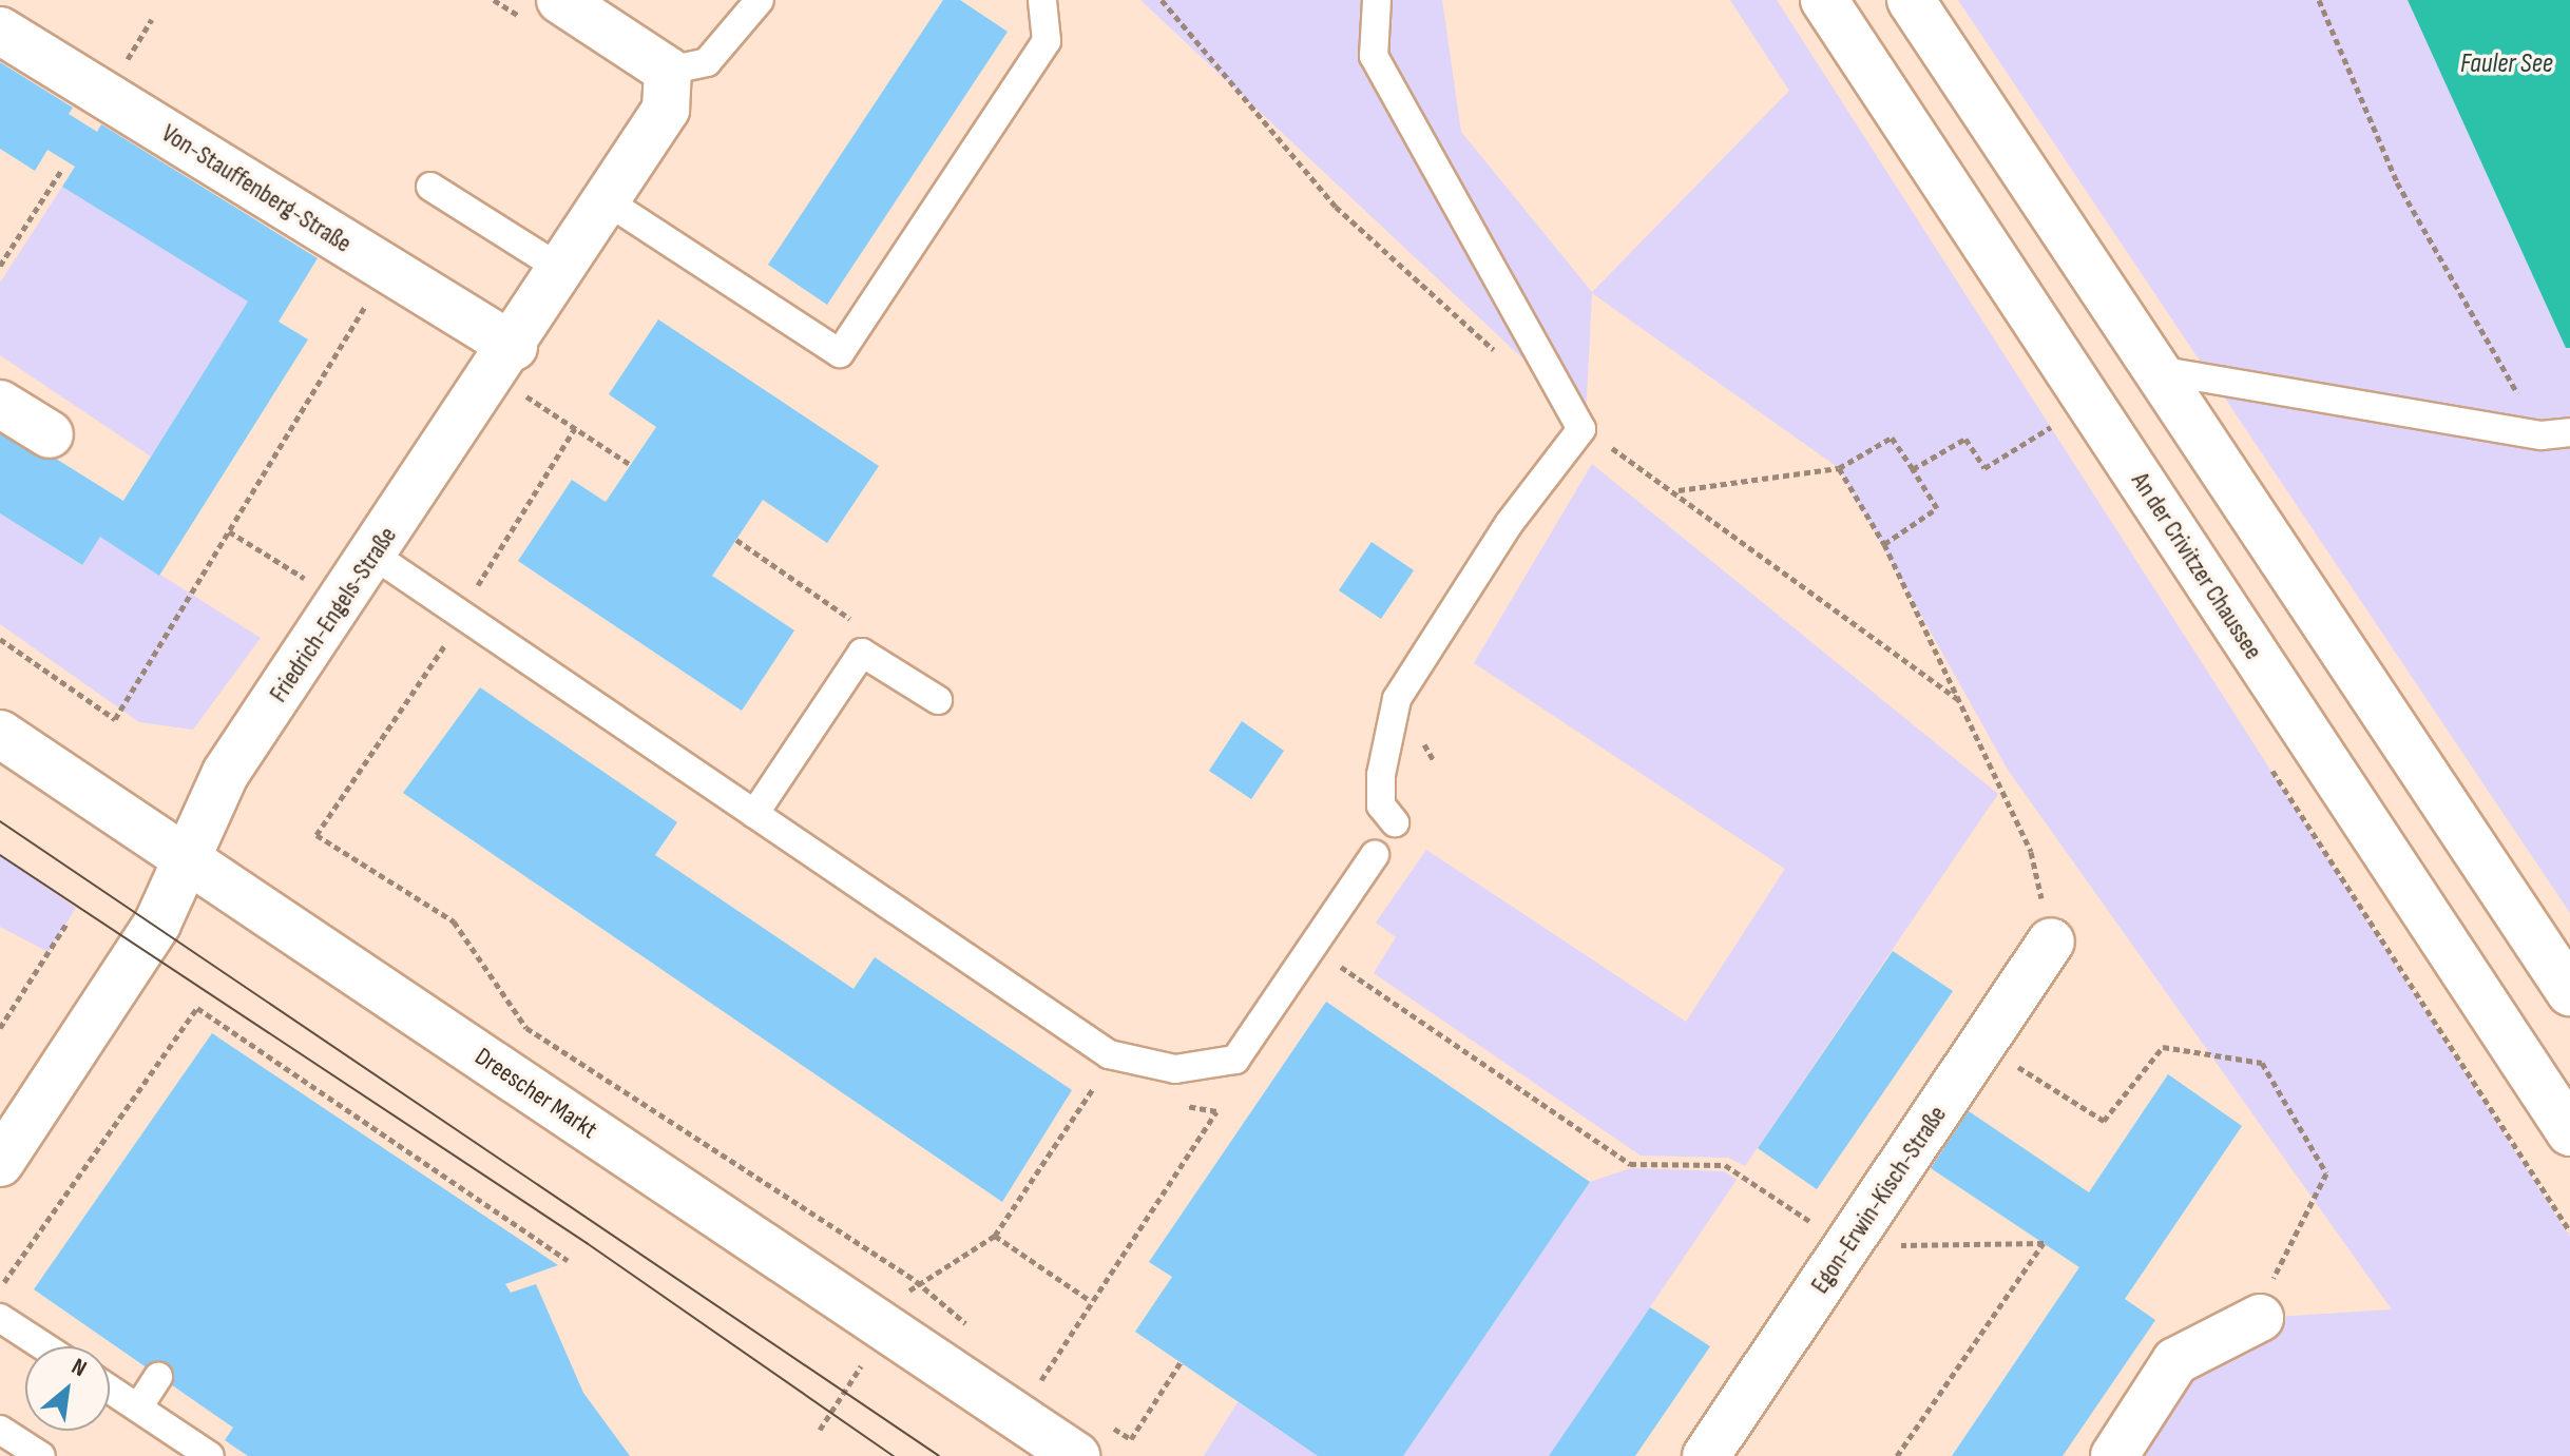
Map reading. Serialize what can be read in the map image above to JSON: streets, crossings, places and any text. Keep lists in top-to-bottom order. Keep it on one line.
{"streets":{"street":["Von-Stauffenberg-Straße","An der Crivitzer Chaussee","Friedrich-Engels-Straße","Dreescher Markt","Egon-Erwin-Kisch-Straße"]},"crossings":[["Von-Stauffenberg-Straße","Friedrich-Engels-Straße"],["Friedrich-Engels-Straße","Dreescher Markt"]],"water":["Fauler See"],"north":"top right"}
